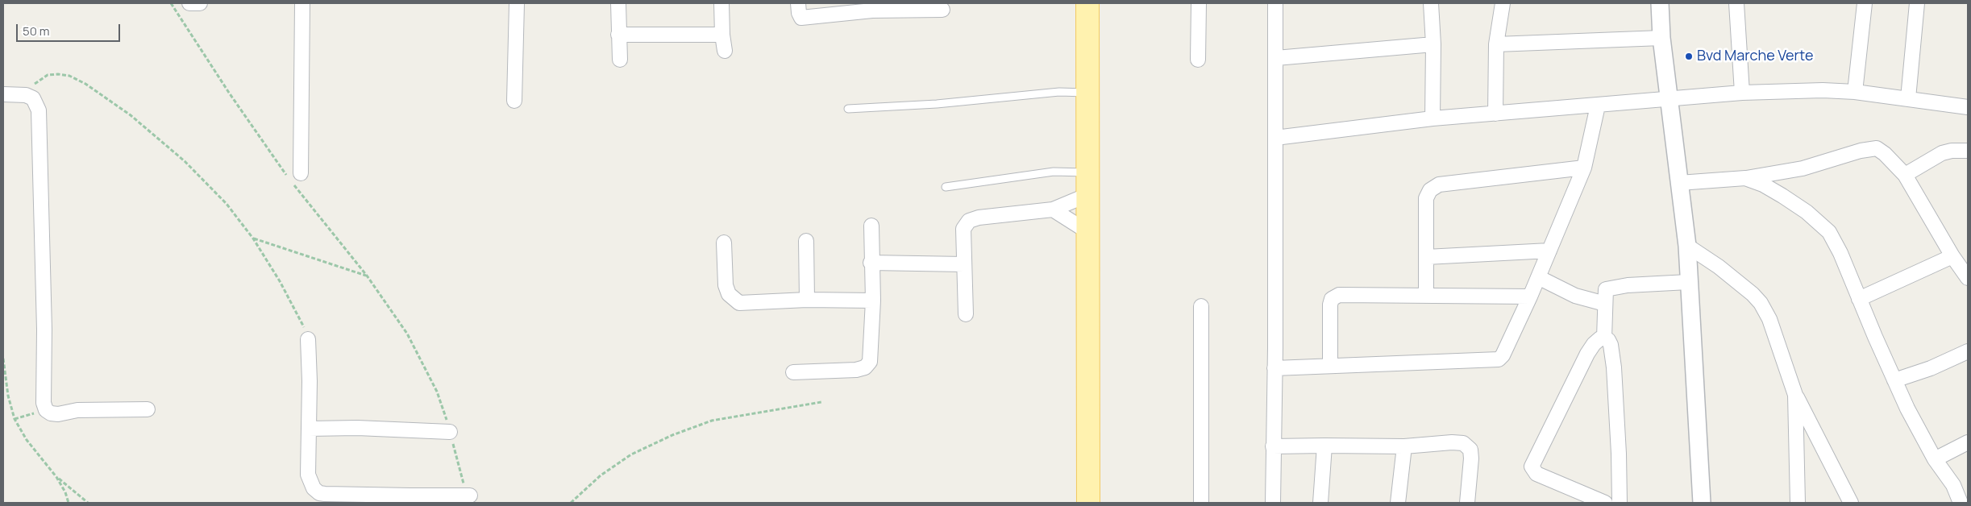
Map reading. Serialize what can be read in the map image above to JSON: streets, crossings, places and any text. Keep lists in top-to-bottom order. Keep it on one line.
{"places":["Bvd Marche Verte"],"scale_bar":"50 m"}
